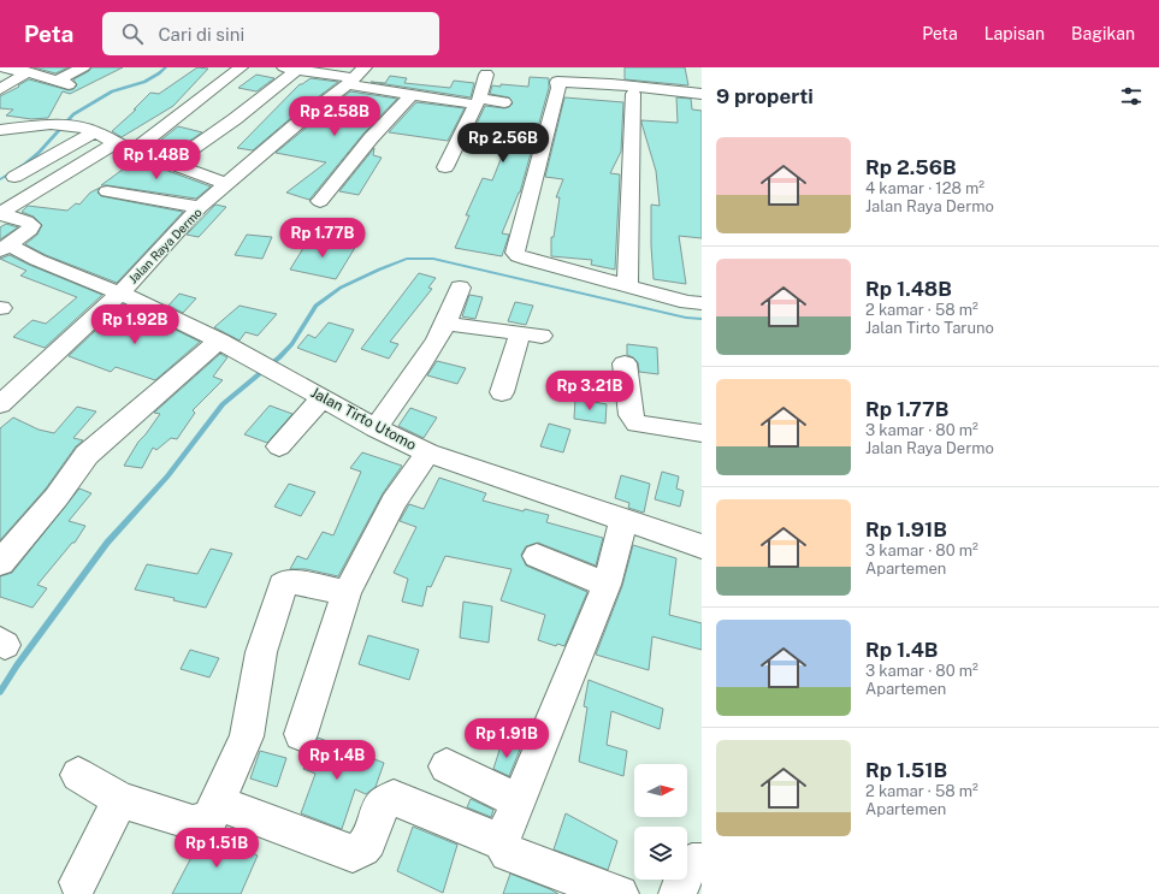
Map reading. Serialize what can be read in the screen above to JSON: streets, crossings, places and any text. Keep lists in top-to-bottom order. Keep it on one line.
{"streets":{"street":["Jalan Raya Dermo","Jalan Tirto Utomo"]},"crossings":[["Jalan Raya Dermo","Jalan Tirto Utomo"]],"north":"right","page":{"header":"Peta","search":"Cari di sini","nav":["Peta","Lapisan","Bagikan"],"heading":"9 properti","price":["Rp 2.58B","Rp 2.56B","Rp 1.48B","Rp 1.77B","Rp 1.92B","Rp 3.21B","Rp 1.91B","Rp 1.4B","Rp 1.51B"],"list":[{"name":"Rp 2.56B","note":"4 kamar · 128 m² · Jalan Raya Dermo"},{"name":"Rp 1.48B","note":"2 kamar · 58 m² · Jalan Tirto Taruno"},{"name":"Rp 1.77B","note":"3 kamar · 80 m² · Jalan Raya Dermo"},{"name":"Rp 1.91B","note":"3 kamar · 80 m² · Apartemen"},{"name":"Rp 1.4B","note":"3 kamar · 80 m² · Apartemen"},{"name":"Rp 1.51B","note":"2 kamar · 58 m² · Apartemen"}]}}
